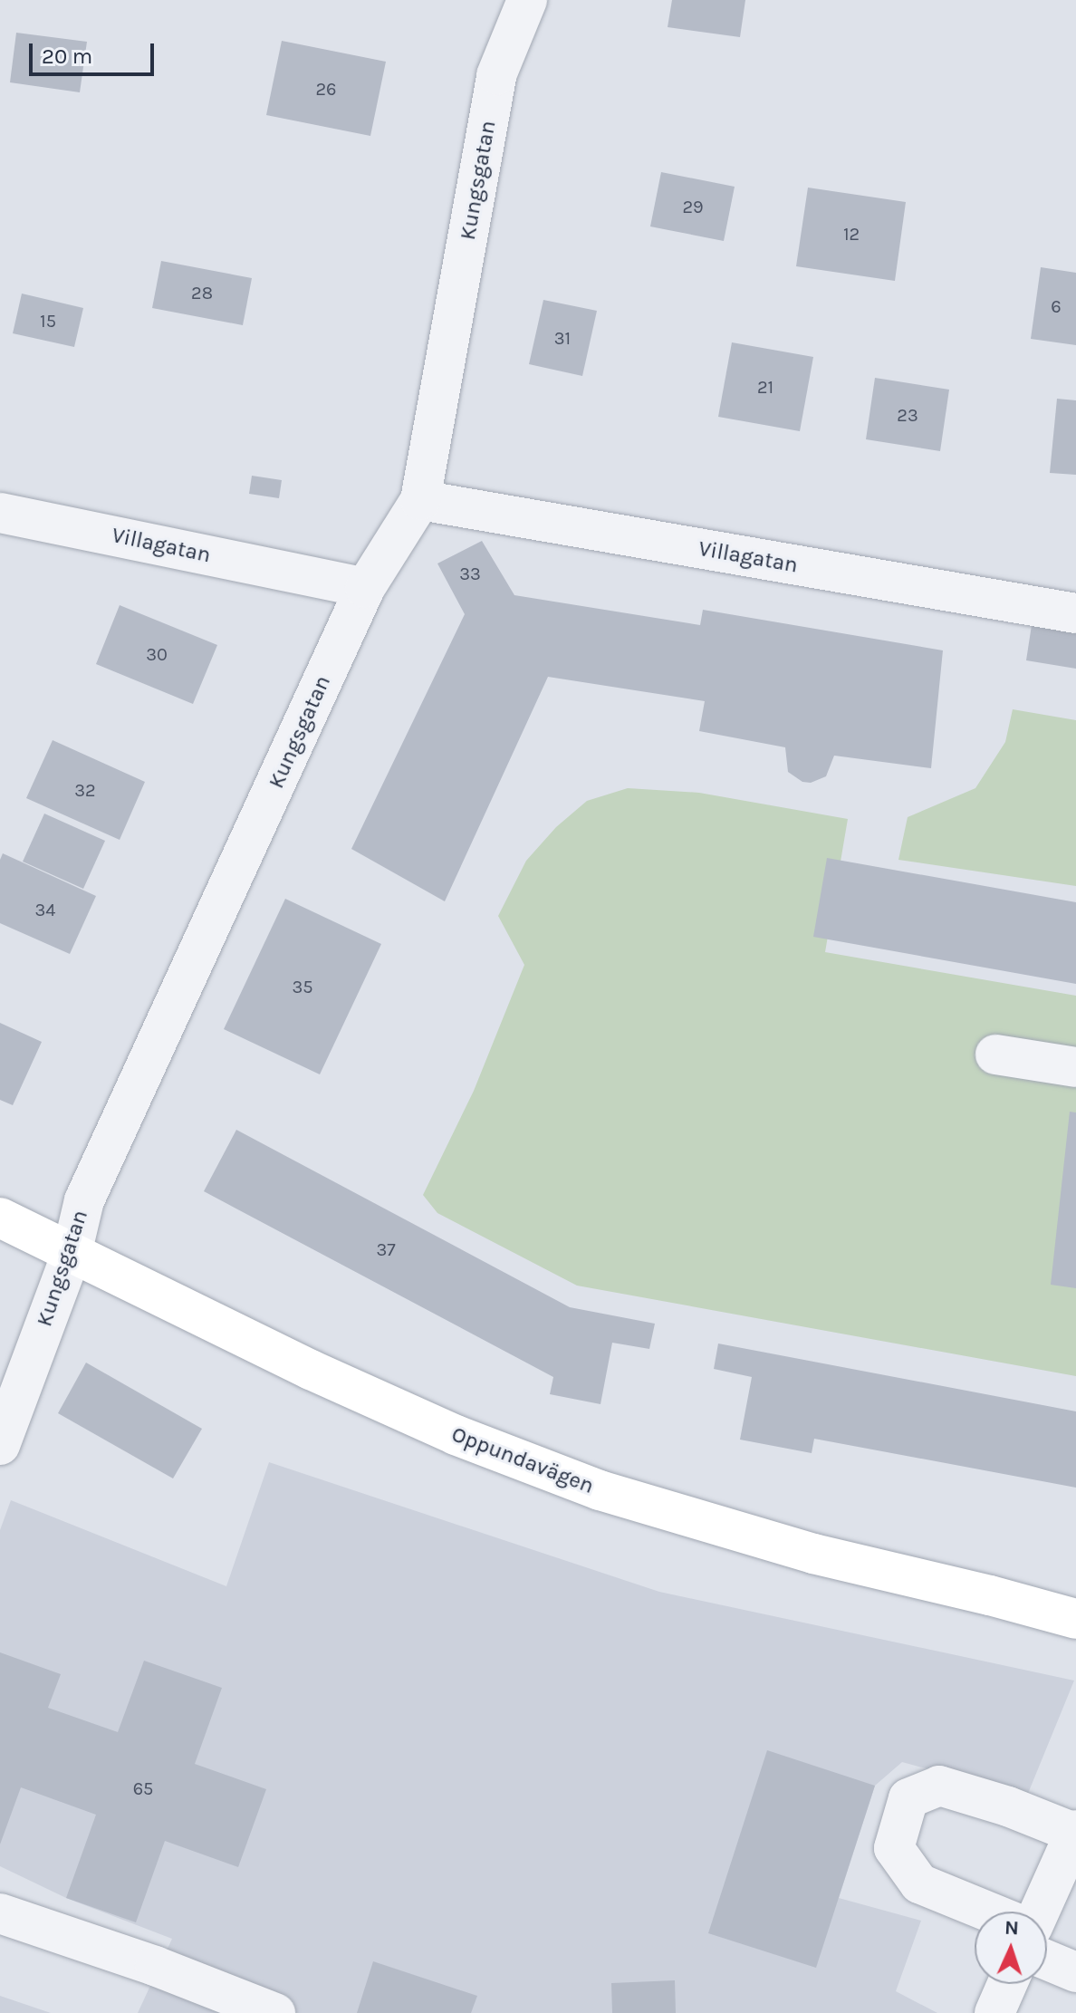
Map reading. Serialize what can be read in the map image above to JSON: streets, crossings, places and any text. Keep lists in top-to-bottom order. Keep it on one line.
{"streets":{"main road":["Oppundavägen"],"street":["Kungsgatan","Villagatan"]},"crossings":[["Kungsgatan","Villagatan"],["Kungsgatan","Oppundavägen"]],"house_numbers":["26","29","12","28","6","15","31","21","23","33","30","32","34","35","37","65"],"scale_bar":"20 m","north":"top"}
